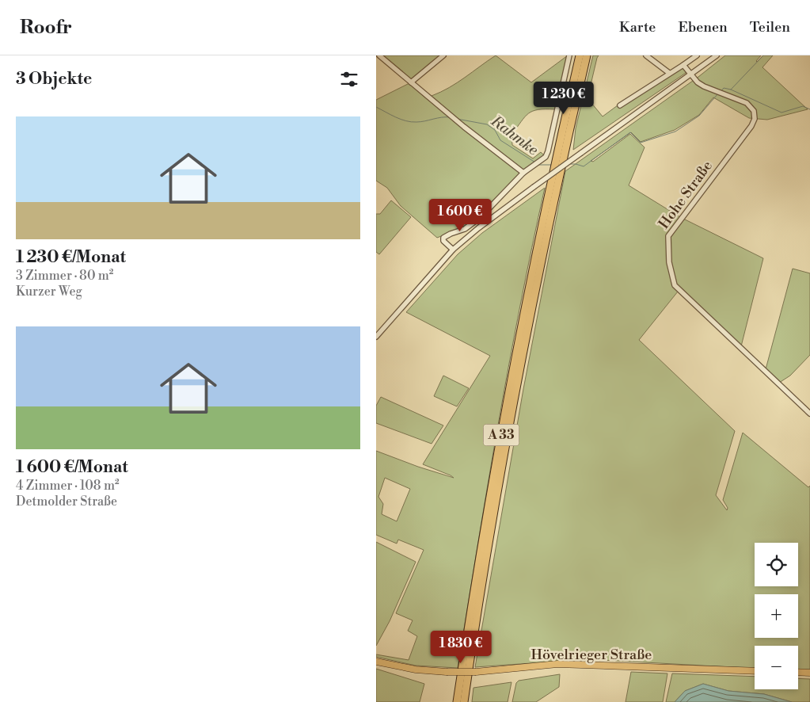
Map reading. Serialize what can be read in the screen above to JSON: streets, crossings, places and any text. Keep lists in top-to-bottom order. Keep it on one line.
{"streets":{"highway":["A 33"],"main road":["Hövelrieger Straße"],"street":["Hohe Straße"]},"water":["Rahmke"],"page":{"header":"Roofr","nav":["Karte","Ebenen","Teilen"],"heading":"3 Objekte","price":["1 230 €","1 600 €","1 830 €"],"list":[{"name":"1 230 €/Monat","note":"3 Zimmer · 80 m² · Kurzer Weg"},{"name":"1 600 €/Monat","note":"4 Zimmer · 108 m² · Detmolder Straße"}],"map_buttons":["+","−"]}}
